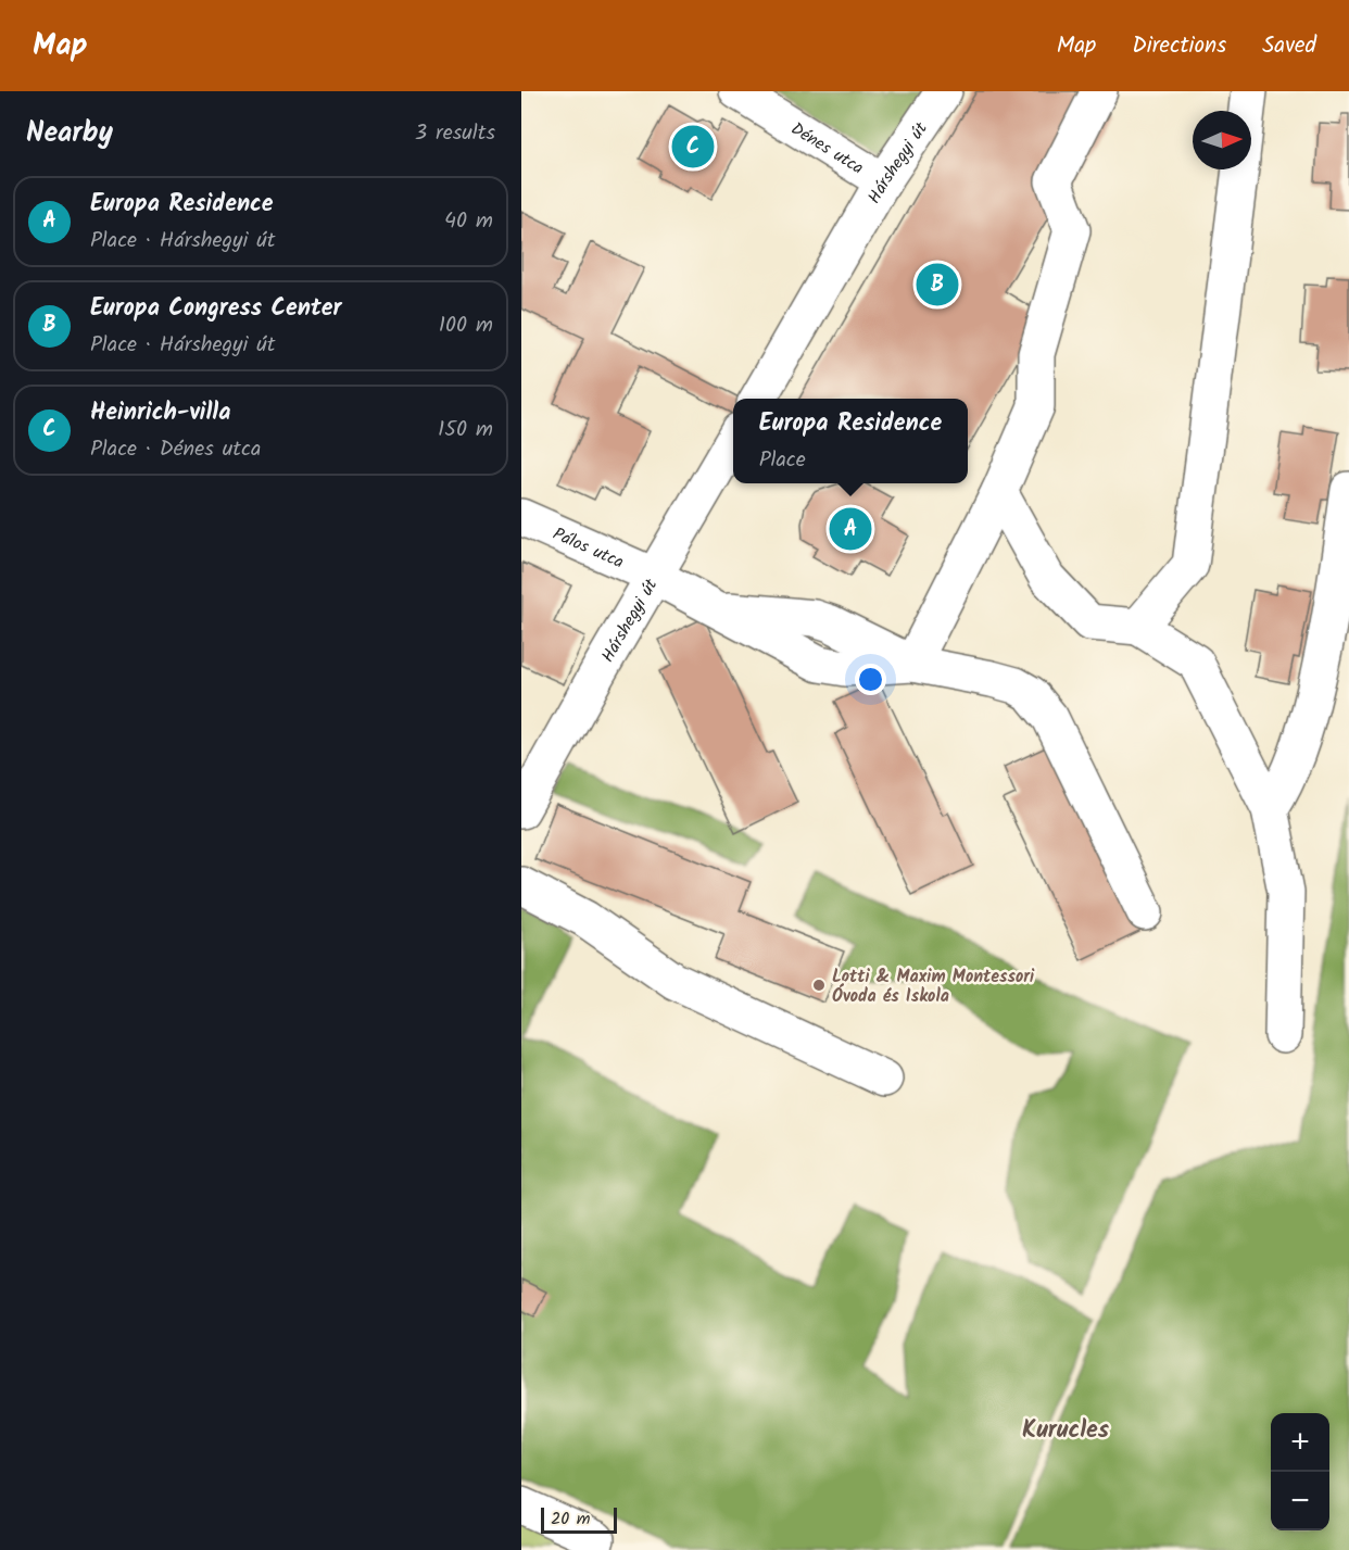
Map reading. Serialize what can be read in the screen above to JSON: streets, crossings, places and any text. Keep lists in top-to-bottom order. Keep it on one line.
{"streets":{"street":["Dénes utca","Hárshegyi út","Pálos utca"]},"crossings":[["Dénes utca","Hárshegyi út"],["Hárshegyi út","Pálos utca"]],"districts":["Kurucles"],"places":["Lotti & Maxim Montessori Óvoda és Iskola"],"scale_bar":"20 m","north":"right","page":{"header":"Map","nav":["Map","Directions","Saved"],"heading":["Nearby","3 results"],"pins":["C","B","A"],"list":[{"mark":"A","name":"Europa Residence","note":"Place · Hárshegyi út","value":"40 m"},{"mark":"B","name":"Europa Congress Center","note":"Place · Hárshegyi út","value":"100 m"},{"mark":"C","name":"Heinrich-villa","note":"Place · Dénes utca","value":"150 m"}],"popup":["Europa Residence","Place"],"map_buttons":["+","−"],"scale":"20 m"}}
